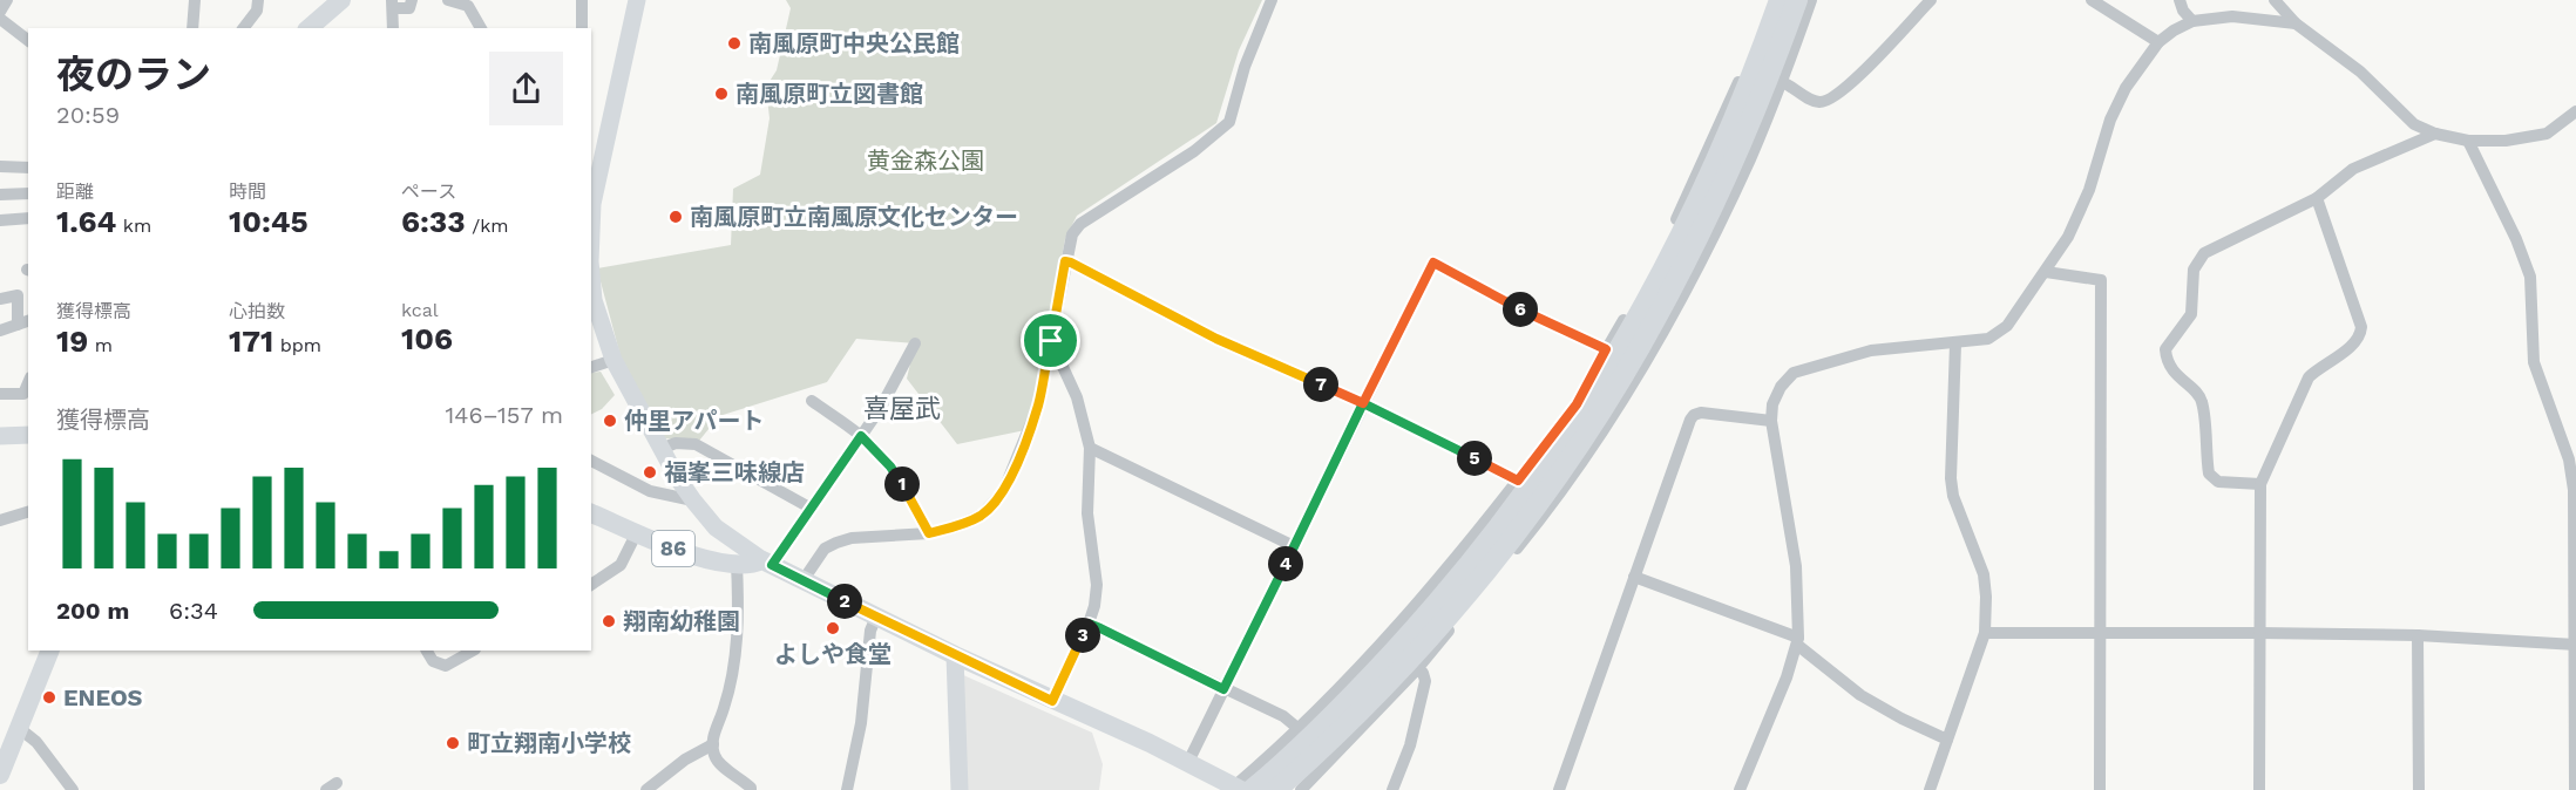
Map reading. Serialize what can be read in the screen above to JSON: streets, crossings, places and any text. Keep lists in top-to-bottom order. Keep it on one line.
{"streets":{"main road":["86"]},"districts":["喜屋武"],"parks":["黄金森公園"],"places":["南風原町中央公民館","南風原町立図書館","南風原町立南風原文化センター","仲里アパート","福峯三味線店","翔南幼稚園","よしや食堂","ENEOS","町立翔南小学校"],"page":{"heading":["夜のラン","20:59"],"stats":[["距離","1.64 km"],["時間","10:45"],["ペース","6:33 /km"],["獲得標高","19 m"],["心拍数","171 bpm"],["kcal","106"]],"pins":["6","7","5","1","4","2","3"],"chart":["獲得標高","146–157 m"],"list":[{"name":"200 m","note":"6:34"}]}}
